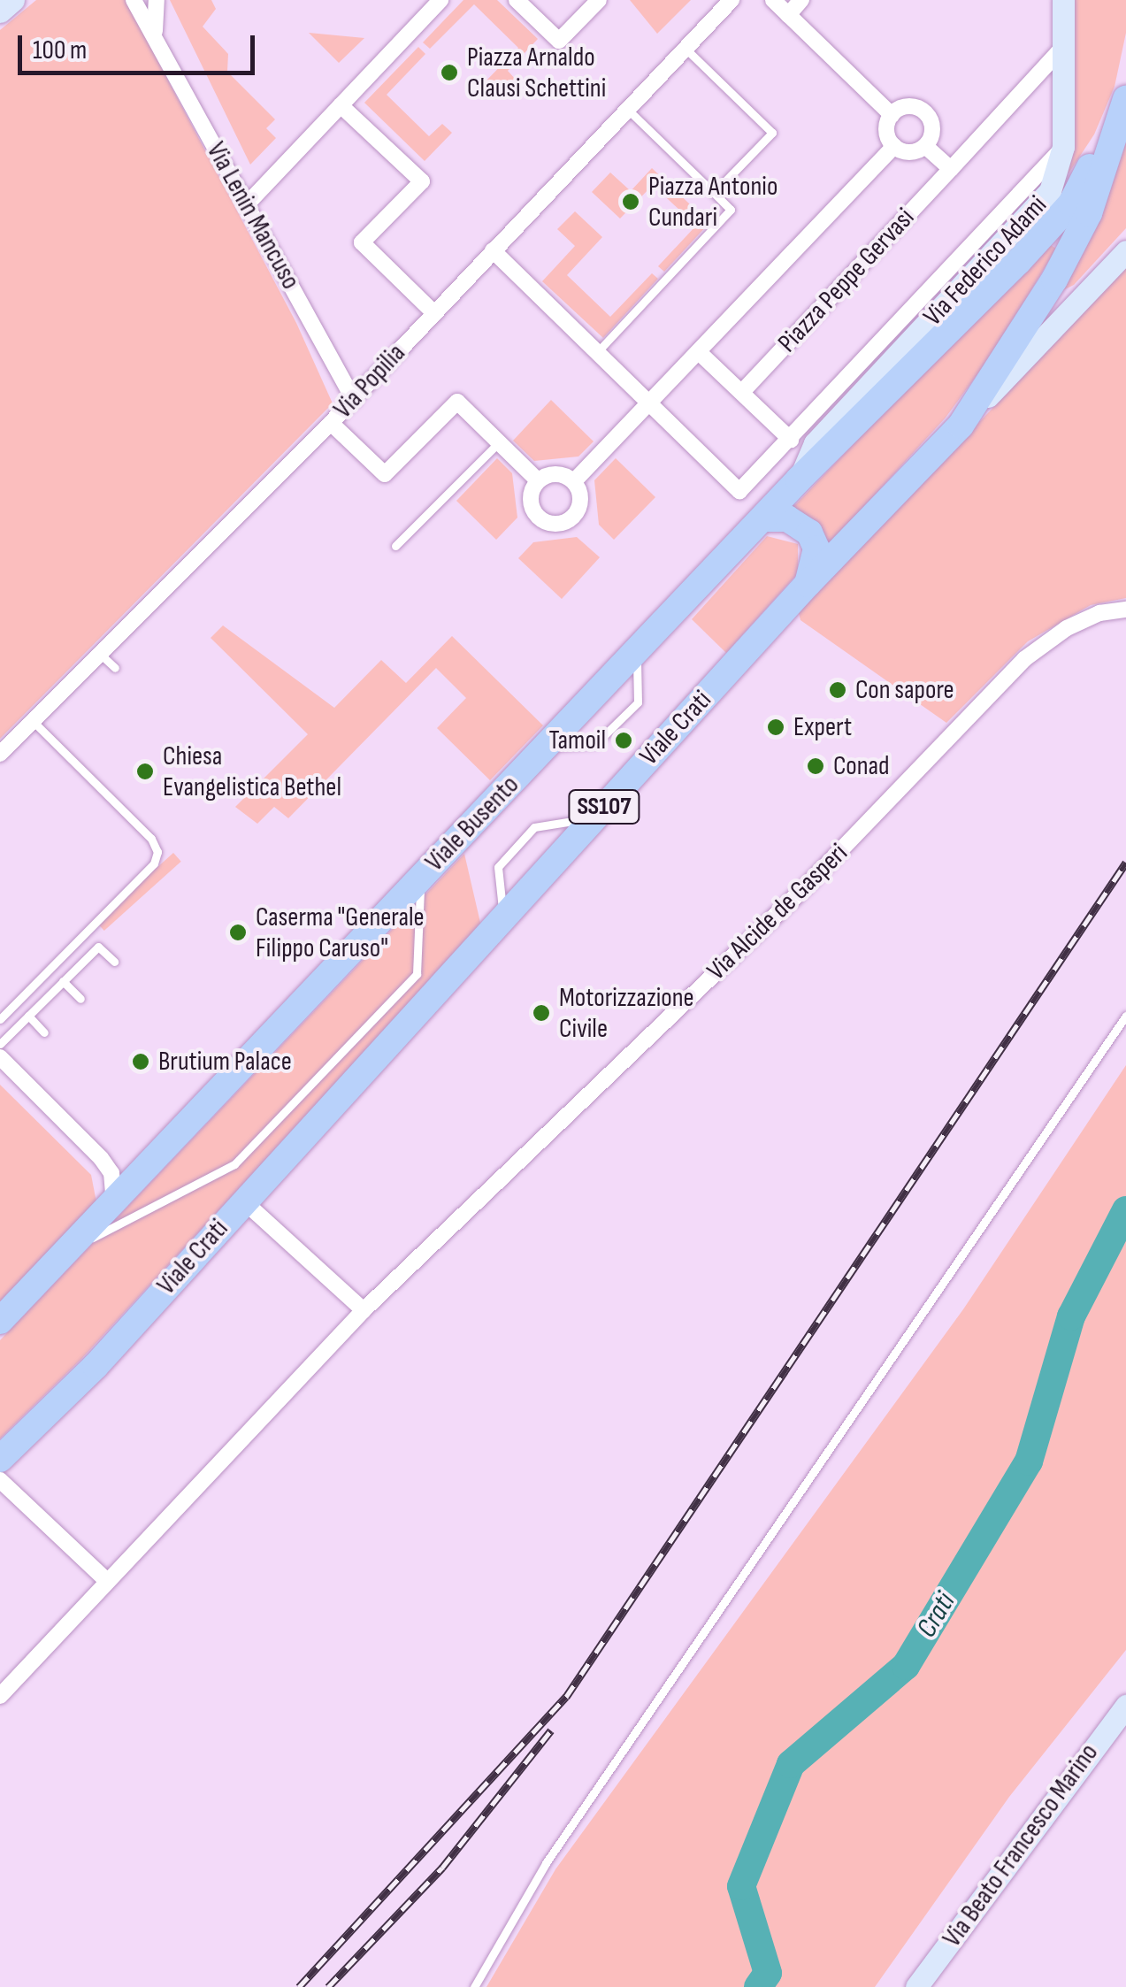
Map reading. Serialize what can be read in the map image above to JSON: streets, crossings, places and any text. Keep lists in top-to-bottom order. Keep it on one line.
{"streets":{"main road":["Via Federico Adami","Viale Crati","SS107","Viale Busento"],"street":["Via Lenin Mancuso","Piazza Peppe Gervasi","Via Popilia","Via Alcide de Gasperi","Via Beato Francesco Marino"]},"crossings":[["Via Lenin Mancuso","Via Popilia"],["Via Federico Adami","Piazza Peppe Gervasi"],["Via Federico Adami","Viale Crati"],["Via Federico Adami","Viale Busento"]],"water":["Crati"],"places":["Piazza Arnaldo Clausi Schettini","Piazza Antonio Cundari","Con sapore","Expert","Tamoil","Conad","Chiesa Evangelistica Bethel","Caserma \"Generale Filippo Caruso\"","Motorizzazione Civile","Brutium Palace"],"scale_bar":"100 m"}
